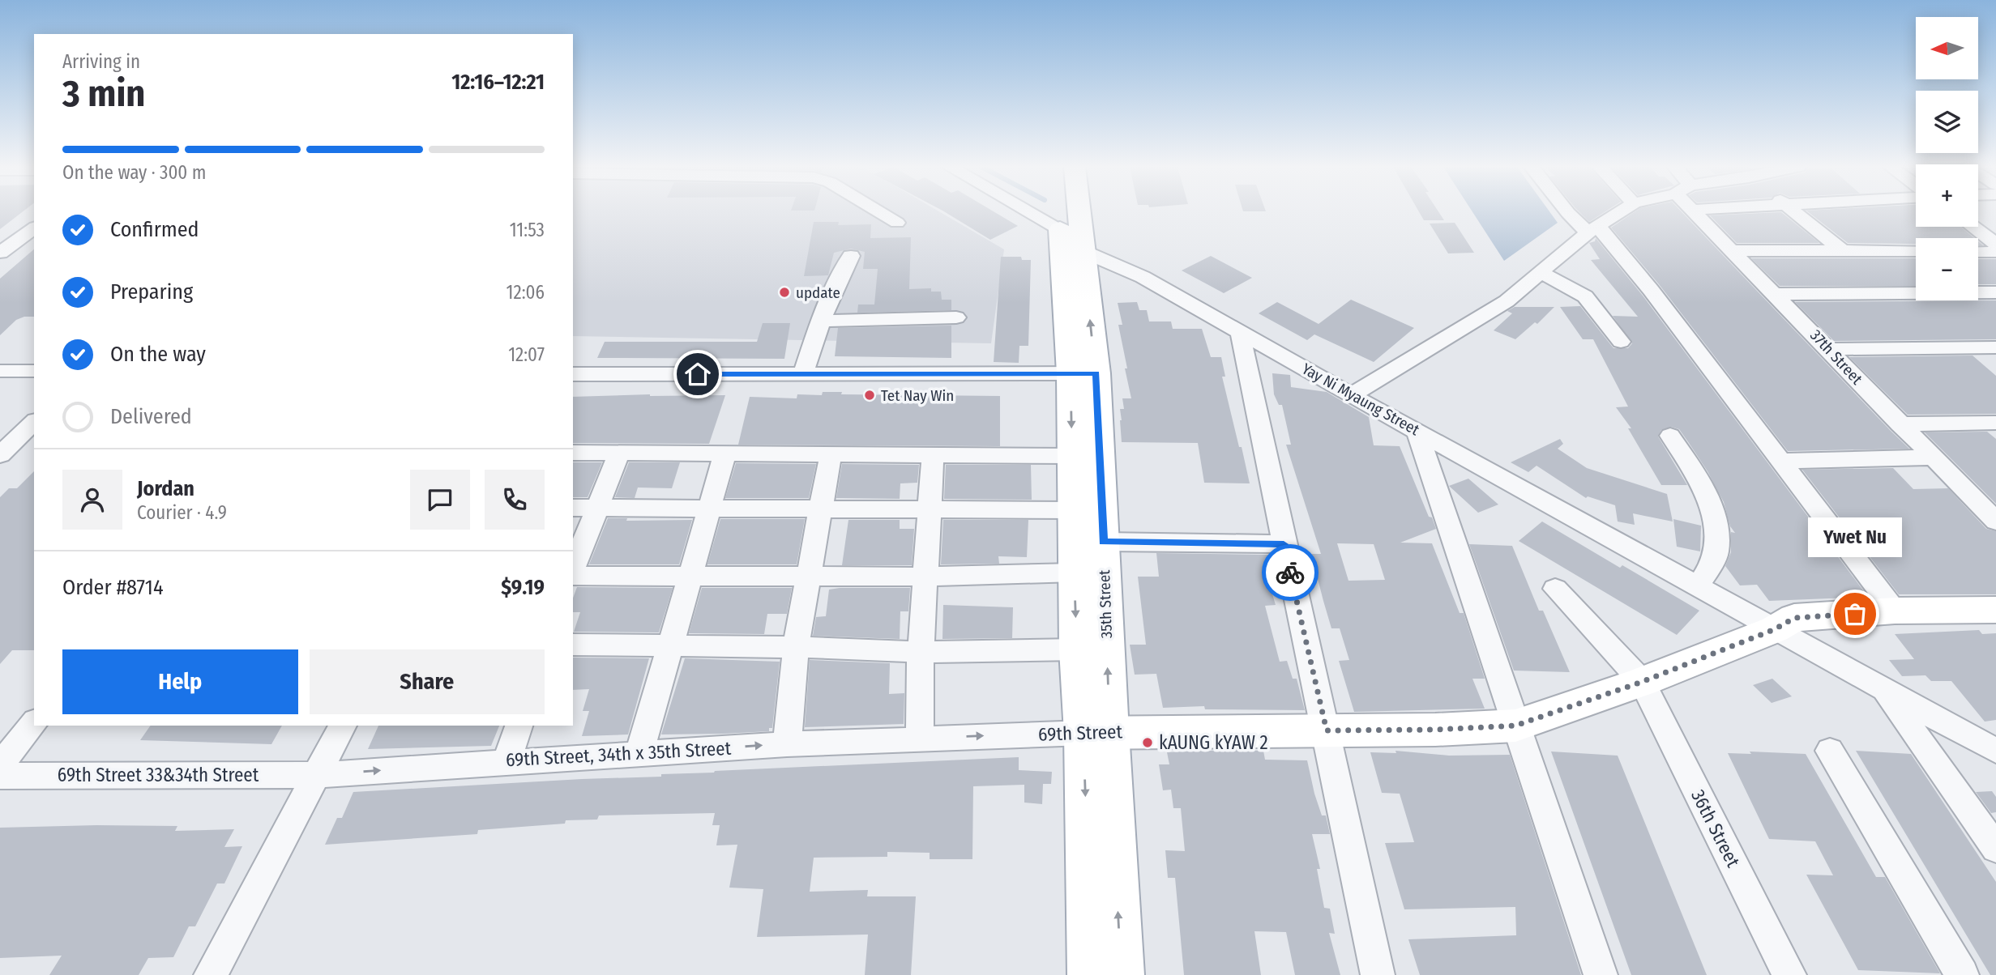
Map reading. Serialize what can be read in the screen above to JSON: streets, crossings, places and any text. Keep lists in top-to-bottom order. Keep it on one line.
{"streets":{"main road":["35th Street","69th Street"],"street":["37th Street","Yay Ni Myaung Street","69th Street, 34th x 35th Street","69th Street 33&34th Street","36th Street"]},"crossings":[["Yay Ni Myaung Street","35th Street"],["Yay Ni Myaung Street","69th Street"],["35th Street","69th Street"],["69th Street","69th Street, 34th x 35th Street"],["69th Street","36th Street"],["69th Street, 34th x 35th Street","69th Street 33&34th Street"]],"places":["update","Tet Nay Win","Ywet Nu","kAUNG kYAW 2"],"north":"left","page":{"map_buttons":["+","−"],"heading":["3 min","Arriving in","12:16–12:21"],"panel":["Jordan","Courier · 4.9","Order #8714","$9.19"],"bar":"On the way · 300 m","list":[["Confirmed","11:53"],["Preparing","12:06"],["On the way","12:07"],"Delivered"],"bubble":"Ywet Nu","buttons":["Help","Share"]}}
